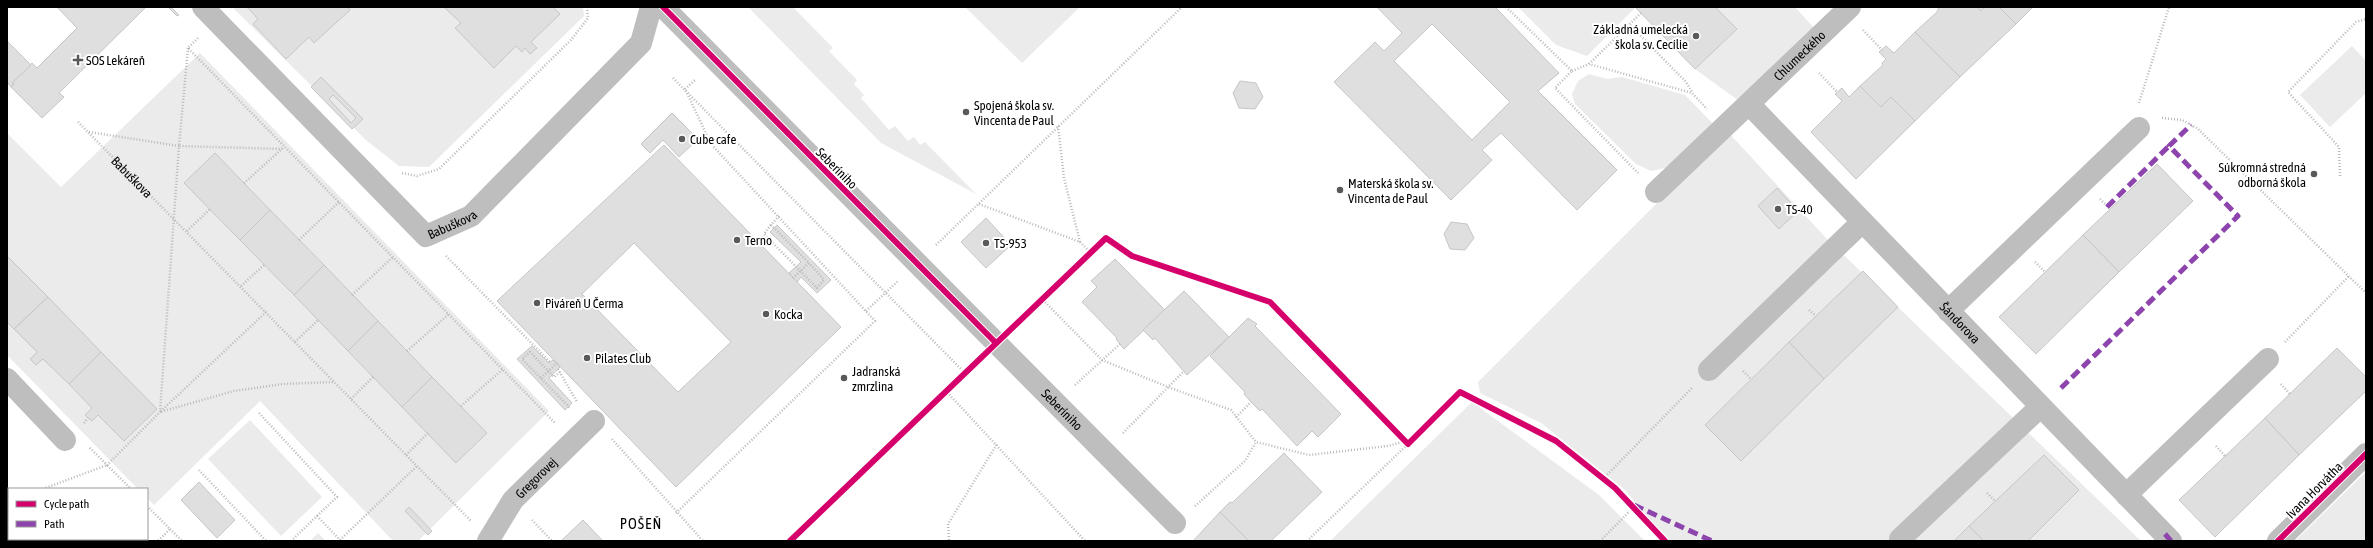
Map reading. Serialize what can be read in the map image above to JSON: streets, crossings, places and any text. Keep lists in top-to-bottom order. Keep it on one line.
{"streets":{"street":["Chlumeckého","Seberíniho","Babuškova","Šándorova","Gregorovej","Ivana Horvátha"]},"crossings":[["Chlumeckého","Šándorova"],["Babuškova","Gregorovej"]],"districts":["POŠEŇ"],"places":{"other":["Základná umelecká škola sv. Cecílie","Spojená škola sv. Vincenta de Paul","Cube cafe","Súkromná stredná odborná škola","Materská škola sv. Vincenta de Paul","TS-40","Terno","TS-953","Piváreň U Čerma","Kocka","Pilates Club","Jadranská zmrzlina"],"health":["SOS Lekáreň"]},"legend":["Cycle path","Path"]}
